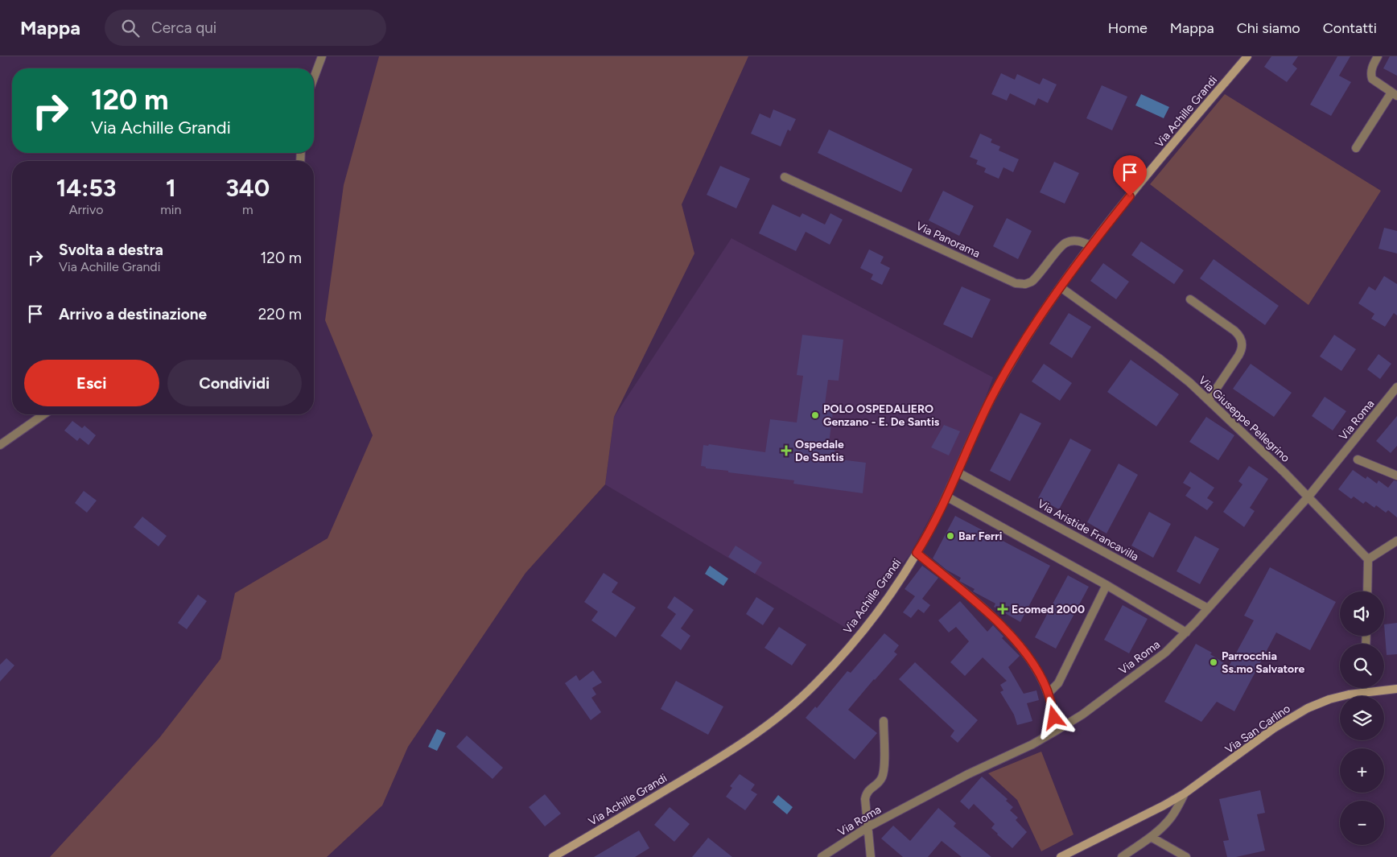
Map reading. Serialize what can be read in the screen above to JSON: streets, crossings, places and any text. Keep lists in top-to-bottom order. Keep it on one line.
{"streets":{"street":["Via Achille Grandi","Via Panorama","Via Giuseppe Pellegrino","Via Roma","Via Aristide Francavilla","Via San Carlino"]},"crossings":[["Via Achille Grandi","Via Panorama"],["Via Achille Grandi","Via Giuseppe Pellegrino"],["Via Achille Grandi","Via Aristide Francavilla"],["Via Giuseppe Pellegrino","Via Roma"],["Via Roma","Via Aristide Francavilla"]],"places":{"other":["POLO OSPEDALIERO Genzano - E. De Santis","Bar Ferri","Parrocchia Ss.mo Salvatore"],"health":["Ospedale De Santis","Ecomed 2000"]},"page":{"header":"Mappa","search":"Cerca qui","nav":["Home","Mappa","Chi siamo","Contatti"],"turn":["120 m","Via Achille Grandi"],"eta":["14:53","Arrivo","1","min","340","m"],"list":[{"name":"Svolta a destra","note":"Via Achille Grandi","value":"120 m"},{"name":"Arrivo a destinazione","value":"220 m"}],"buttons":["Esci","Condividi"],"map_buttons":["+","−"]}}
